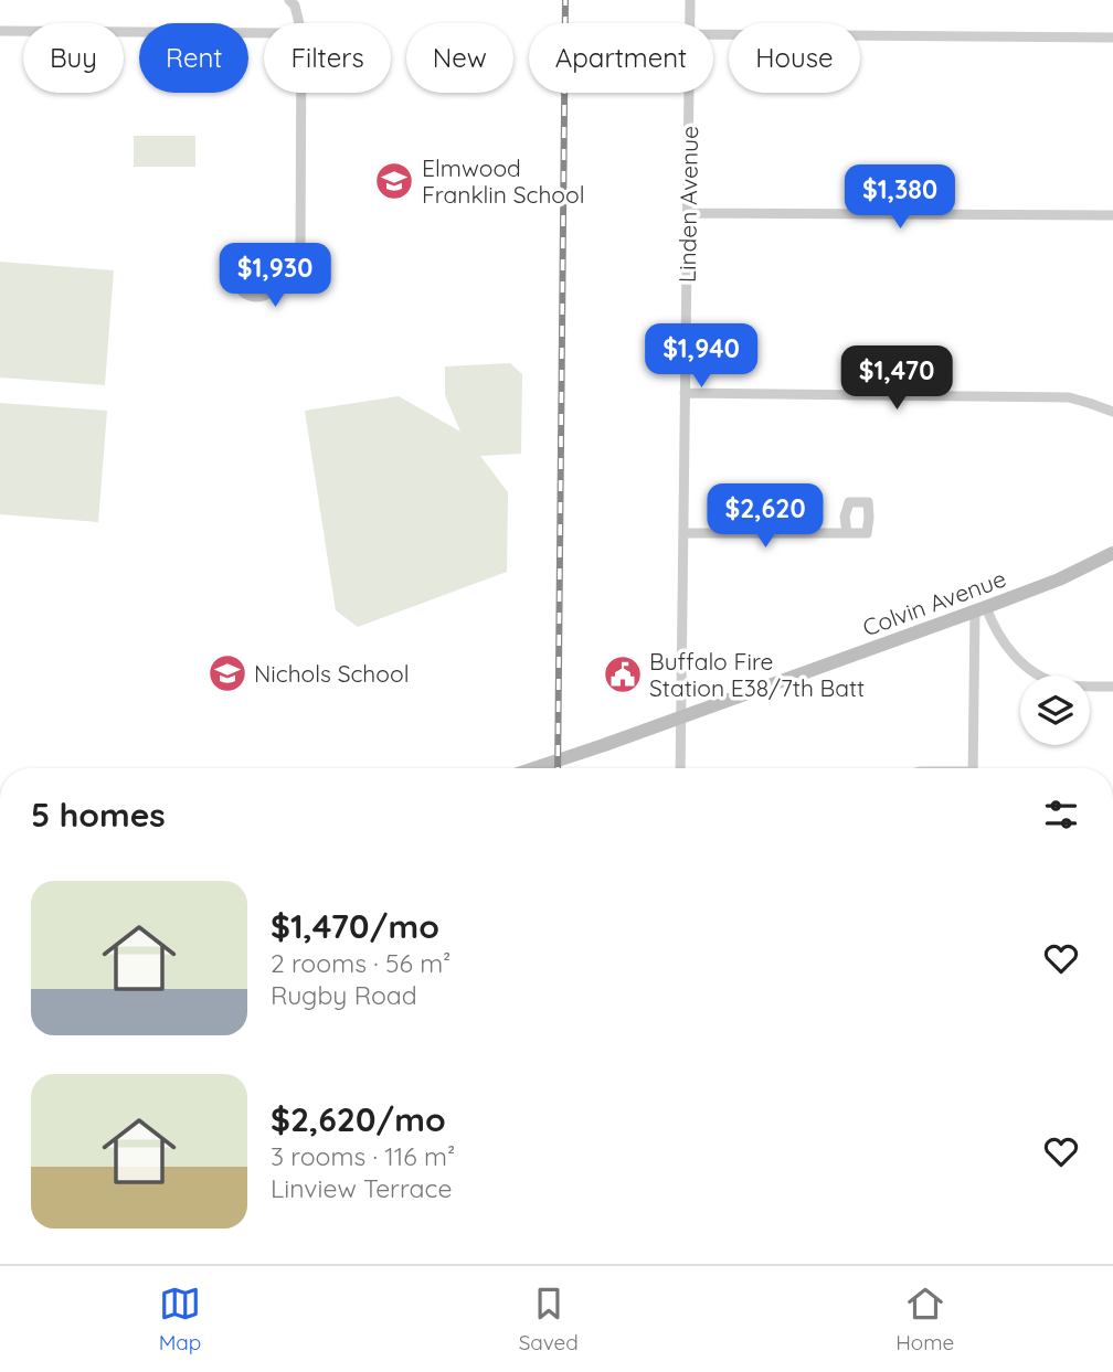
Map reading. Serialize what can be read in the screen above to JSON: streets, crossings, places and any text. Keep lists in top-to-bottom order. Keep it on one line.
{"streets":{"street":["Linden Avenue","Colvin Avenue"]},"crossings":[["Linden Avenue","Colvin Avenue"]],"places":{"school or university":["Elmwood Franklin School","Nichols School"],"public building":["Buffalo Fire Station E38/7th Batt"]},"page":{"chip":["Buy","Rent","Filters","New","Apartment","House"],"price":["$1,380","$1,930","$1,940","$1,470","$2,620"],"heading":"5 homes","list":[{"name":"$1,470/mo","note":"2 rooms · 56 m² · Rugby Road"},{"name":"$2,620/mo","note":"3 rooms · 116 m² · Linview Terrace"}],"tabs":["Map","Saved","Home"]}}
